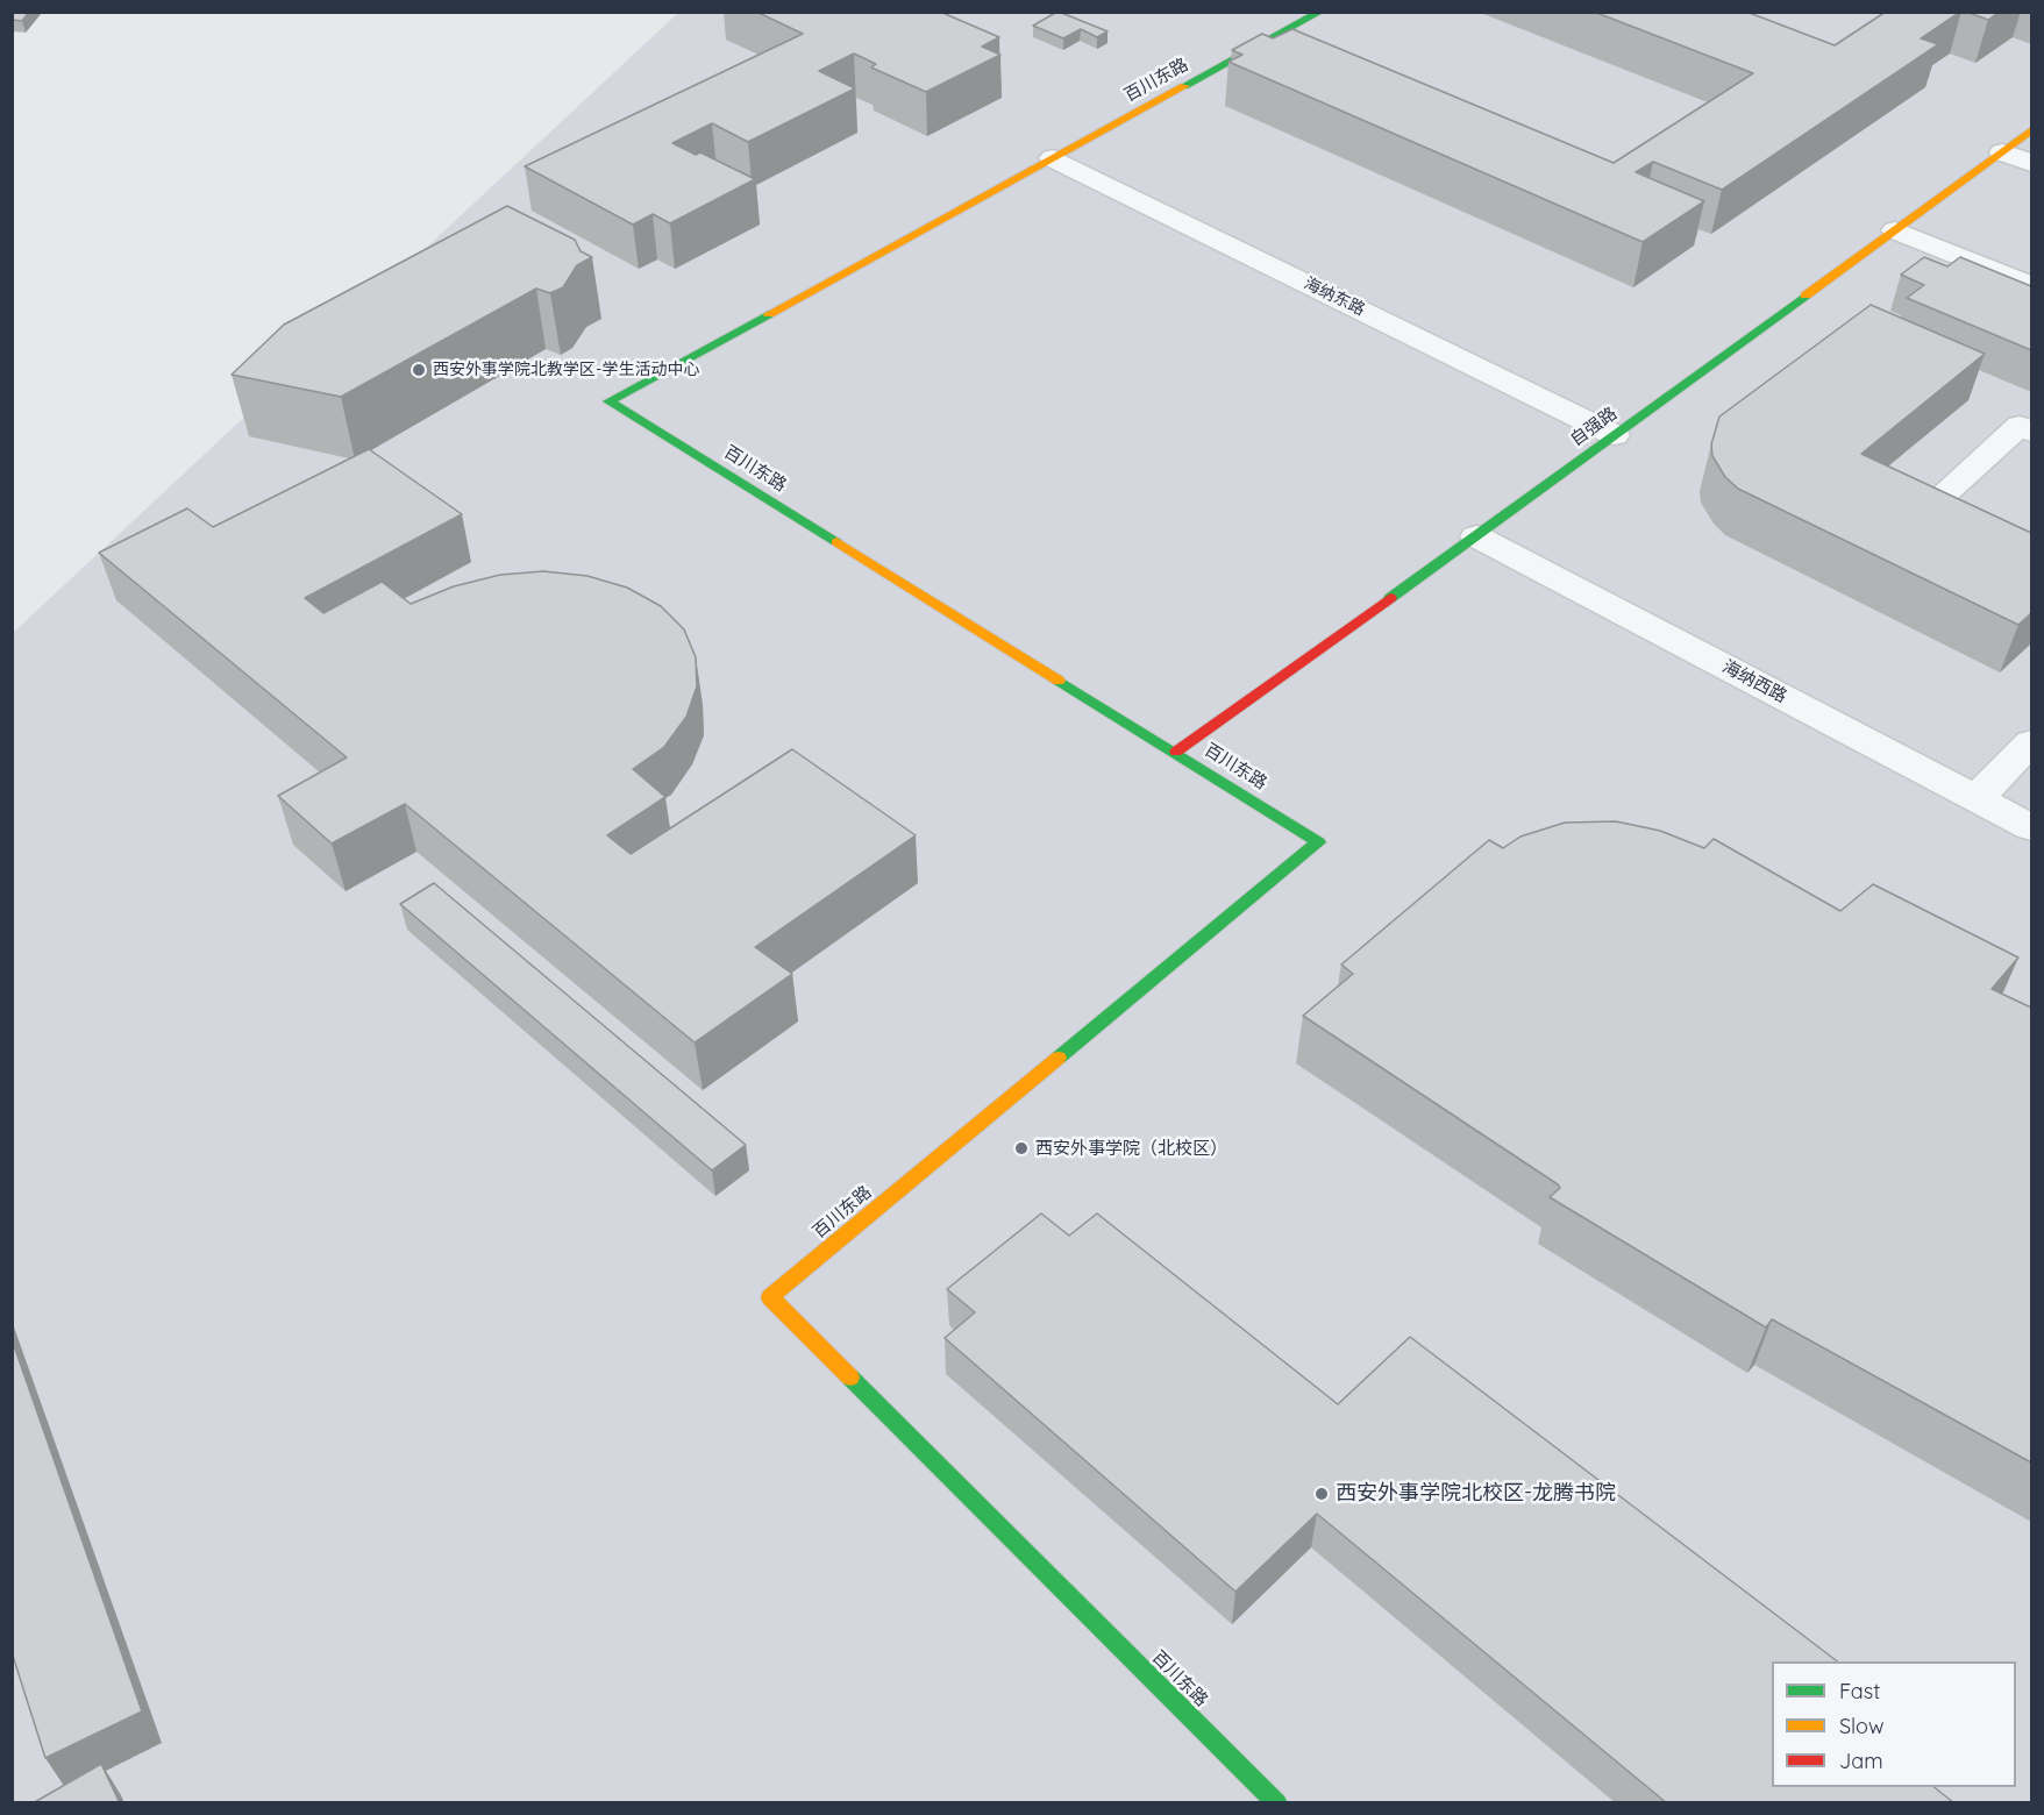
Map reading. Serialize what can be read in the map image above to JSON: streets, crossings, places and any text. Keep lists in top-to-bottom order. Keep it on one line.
{"streets":{"street":["百川东路","海纳东路","自强路","海纳西路"]},"crossings":[["百川东路","海纳东路"],["百川东路","自强路"],["海纳东路","自强路"],["自强路","海纳西路"]],"places":["西安外事学院北教学区-学生活动中心","西安外事学院（北校区）","西安外事学院北校区-龙腾书院"],"legend":["Fast","Slow","Jam"]}
